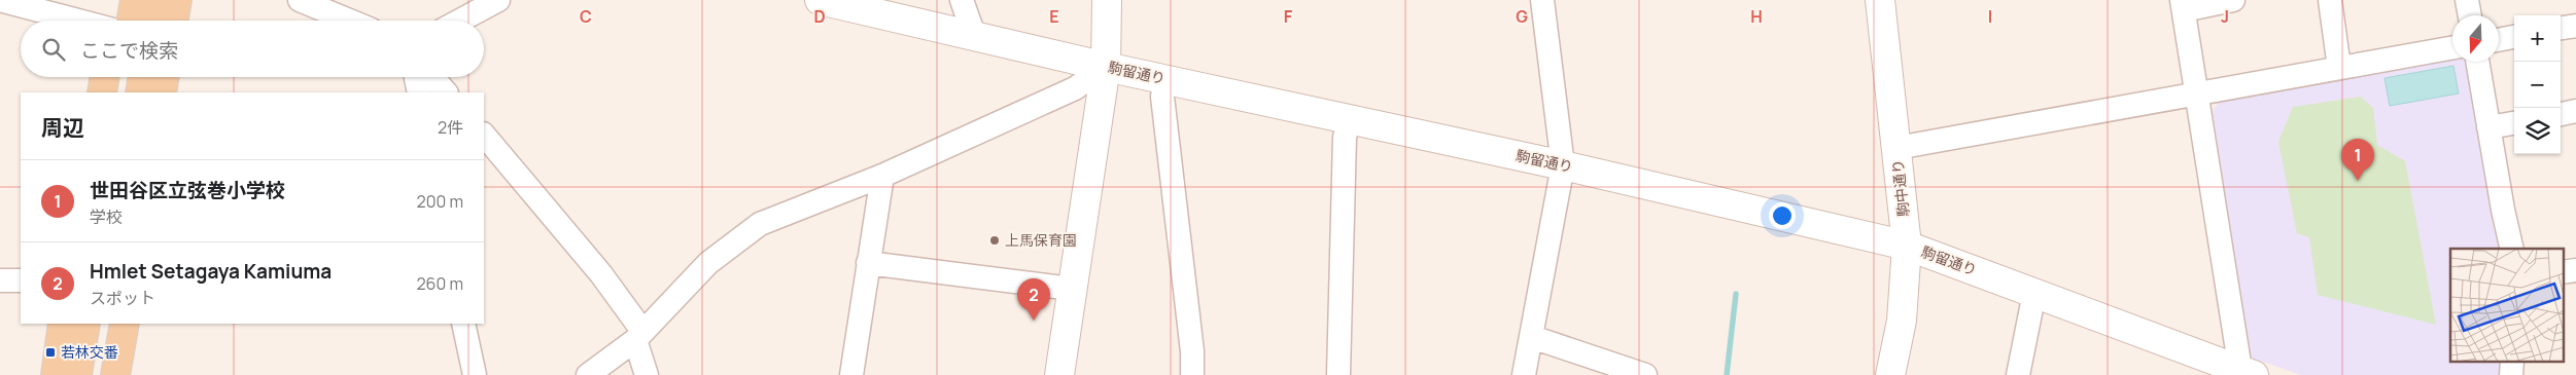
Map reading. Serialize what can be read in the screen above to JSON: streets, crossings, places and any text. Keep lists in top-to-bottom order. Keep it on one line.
{"streets":{"street":["駒留通り","駒中通り"]},"crossings":[["駒留通り","駒中通り"]],"places":{"other":["上馬保育園"],"transit":["若林交番"]},"north":"bottom","page":{"map_buttons":["+","−"],"search":"ここで検索","heading":["周辺","2件"],"pins":["1","2"],"list":[{"mark":"1","name":"世田谷区立弦巻小学校","note":"学校","value":"200 m"},{"mark":"2","name":"Hmlet Setagaya Kamiuma","note":"スポット","value":"260 m"}]},"grid":{"columns":["C","D","E","F","G","H","I","J"]}}
